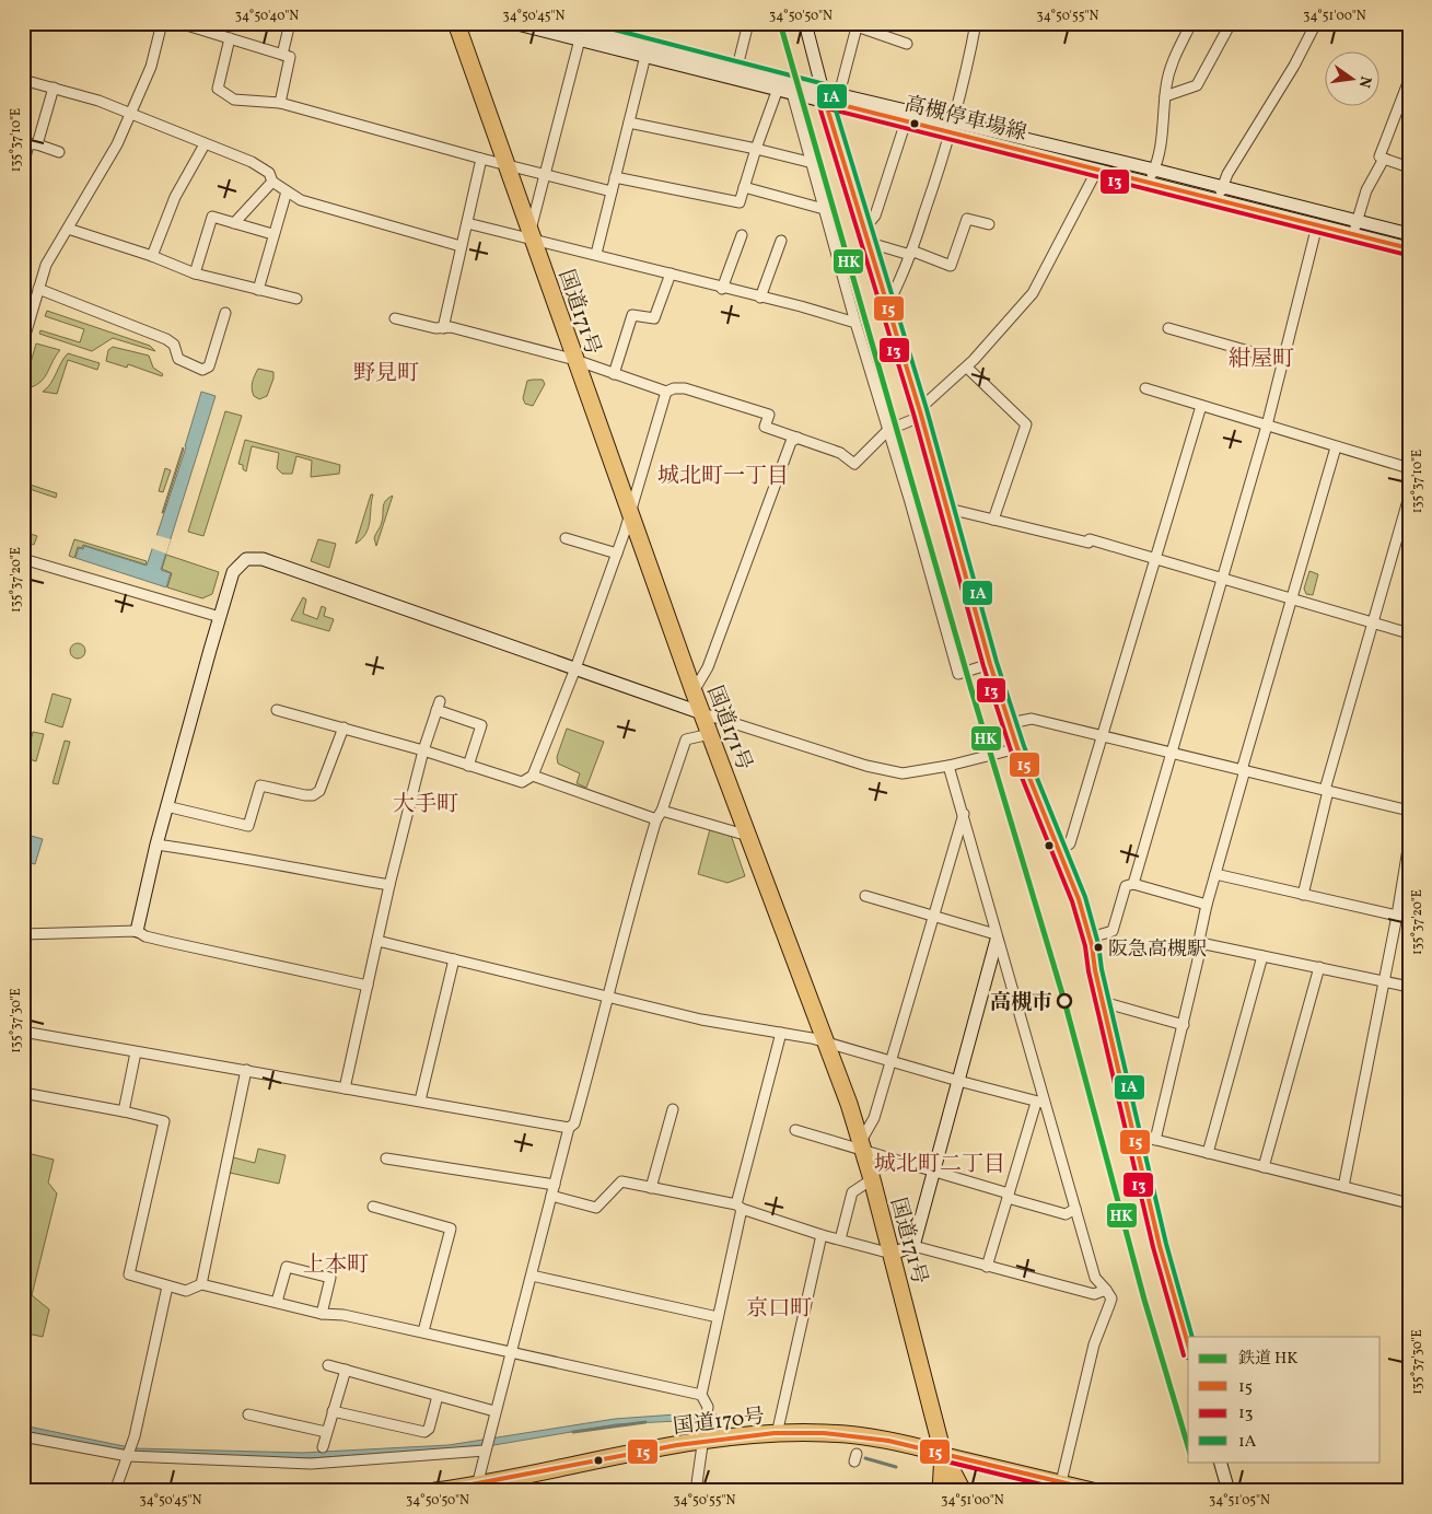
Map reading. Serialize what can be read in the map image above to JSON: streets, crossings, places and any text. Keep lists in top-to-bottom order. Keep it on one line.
{"streets":{"highway":["国道171号","国道170号"],"street":["高槻停車場線"]},"crossings":[["国道171号","国道170号"]],"districts":["紺屋町","野見町","城北町一丁目","大手町","城北町二丁目","上本町","京口町"],"places":["阪急高槻駅","高槻市"],"lines":["rail line HK","transit line 1A","transit line 15","transit line 13"],"legend":["鉄道 HK","15","13","1A"],"north":"right","coordinates":["34°50'40\"N","34°50'45\"N","34°50'50\"N","34°50'55\"N","34°51'00\"N","135°37'10\"E","135°37'20\"E","135°37'30\"E","34°51'05\"N"]}
